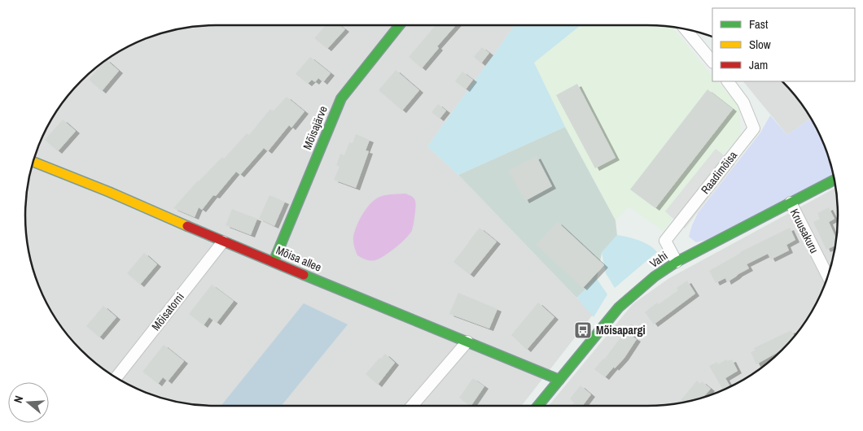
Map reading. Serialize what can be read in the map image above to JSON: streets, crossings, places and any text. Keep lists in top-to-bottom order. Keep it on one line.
{"streets":{"street":["Mõisajärve","Raadimõisa","Kruusakuru","Mõisa allee","Vahi","Mõisatorni"]},"crossings":[["Mõisajärve","Mõisa allee"],["Raadimõisa","Vahi"],["Kruusakuru","Vahi"],["Mõisa allee","Vahi"],["Mõisa allee","Mõisatorni"]],"places":{"bus stop":["Mõisapargi"]},"legend":["Fast","Slow","Jam"],"north":"left"}
